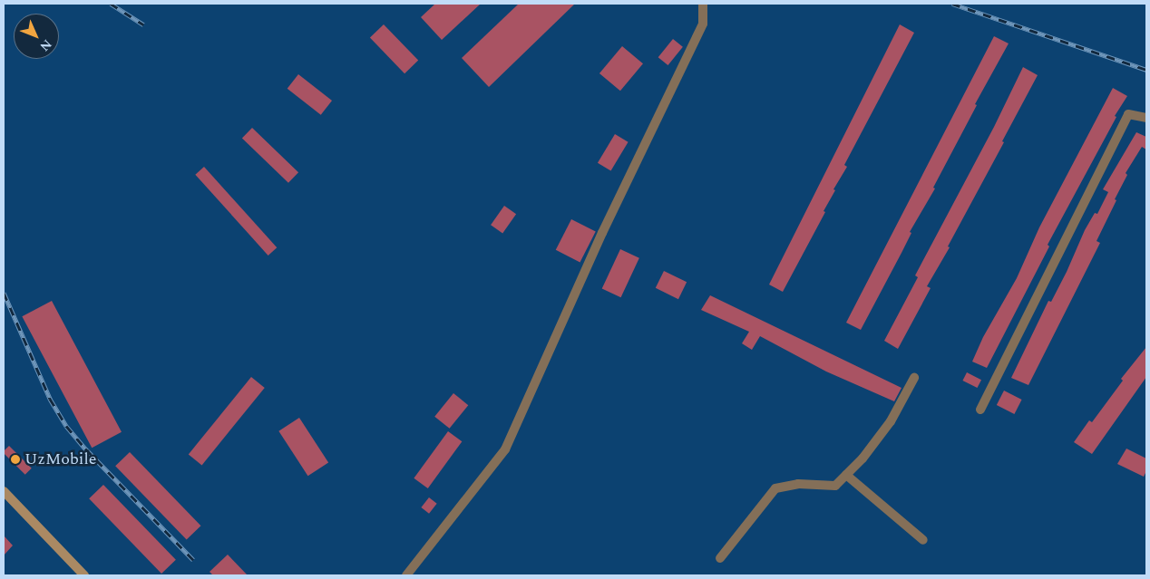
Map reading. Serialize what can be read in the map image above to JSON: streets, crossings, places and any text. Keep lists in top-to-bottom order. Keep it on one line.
{"places":["UzMobile"],"north":"bottom right"}
